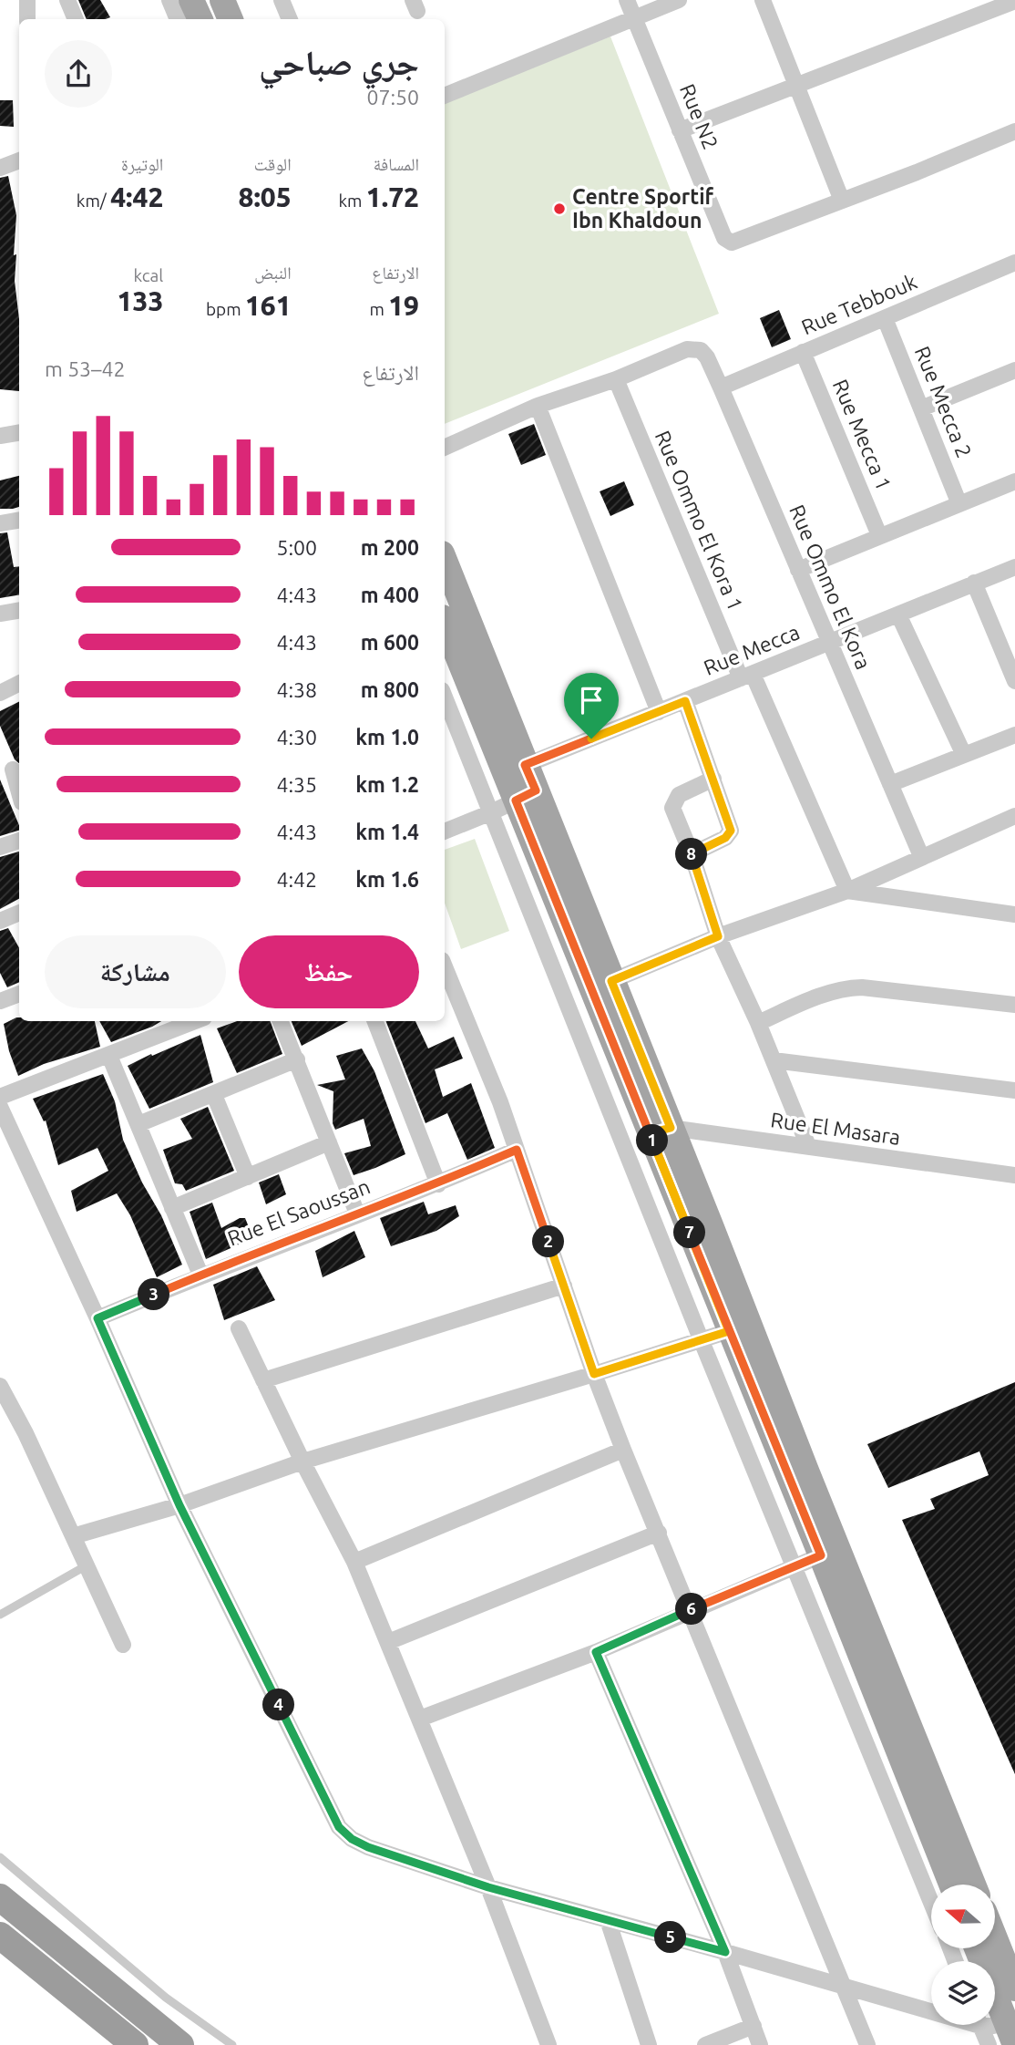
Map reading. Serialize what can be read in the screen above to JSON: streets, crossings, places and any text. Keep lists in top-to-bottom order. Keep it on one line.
{"streets":{"street":["Rue N2","Rue Tebbouk","Rue Mecca 2","Rue Mecca 1","Rue Ommo El Kora 1","Rue Ommo El Kora","Rue Mecca","Rue El Masara","Rue El Saoussan"]},"crossings":[["Rue Tebbouk","Rue Mecca 2"],["Rue Tebbouk","Rue Mecca 1"],["Rue Tebbouk","Rue Ommo El Kora"],["Rue Ommo El Kora 1","Rue Ommo El Kora"],["Rue Ommo El Kora 1","Rue Mecca"],["Rue Ommo El Kora","Rue Mecca"]],"places":["Centre Sportif Ibn Khaldoun"],"north":"left","page":{"heading":["جري صباحي","07:50"],"stats":[["المسافة","1.72 km"],["الوقت","8:05"],["الوتيرة","4:42 /km"],["الارتفاع","19 m"],["النبض","161 bpm"],["kcal","133"]],"chart":["الارتفاع","42–53 m"],"list":[{"name":"200 m","note":"5:00"},{"name":"400 m","note":"4:43"},{"name":"600 m","note":"4:43"},{"name":"800 m","note":"4:38"},{"name":"1.0 km","note":"4:30"},{"name":"1.2 km","note":"4:35"},{"name":"1.4 km","note":"4:43"},{"name":"1.6 km","note":"4:42"}],"pins":["8","1","7","2","3","6","4","5"],"buttons":["حفظ","مشاركة"]}}
